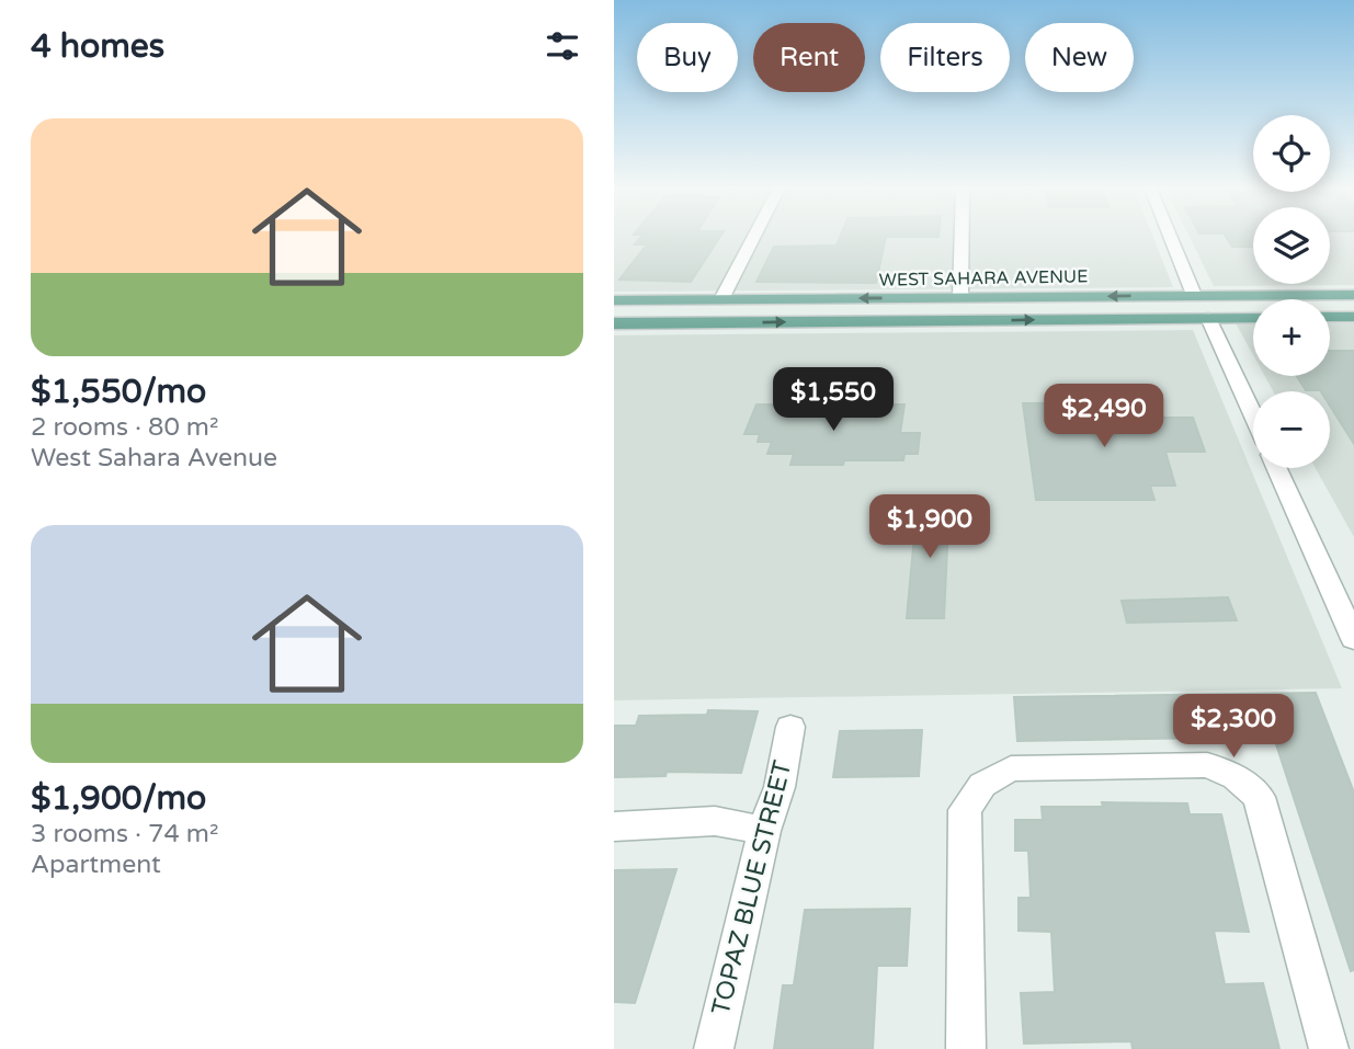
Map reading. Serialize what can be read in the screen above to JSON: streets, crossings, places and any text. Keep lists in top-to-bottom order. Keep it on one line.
{"streets":{"main road":["WEST SAHARA AVENUE"],"street":["TOPAZ BLUE STREET"]},"page":{"heading":"4 homes","chip":["Buy","Rent","Filters","New"],"list":[{"name":"$1,550/mo","note":"2 rooms · 80 m² · West Sahara Avenue"},{"name":"$1,900/mo","note":"3 rooms · 74 m² · Apartment"}],"map_buttons":["+","−"],"price":["$1,550","$2,490","$1,900","$2,300"]}}
